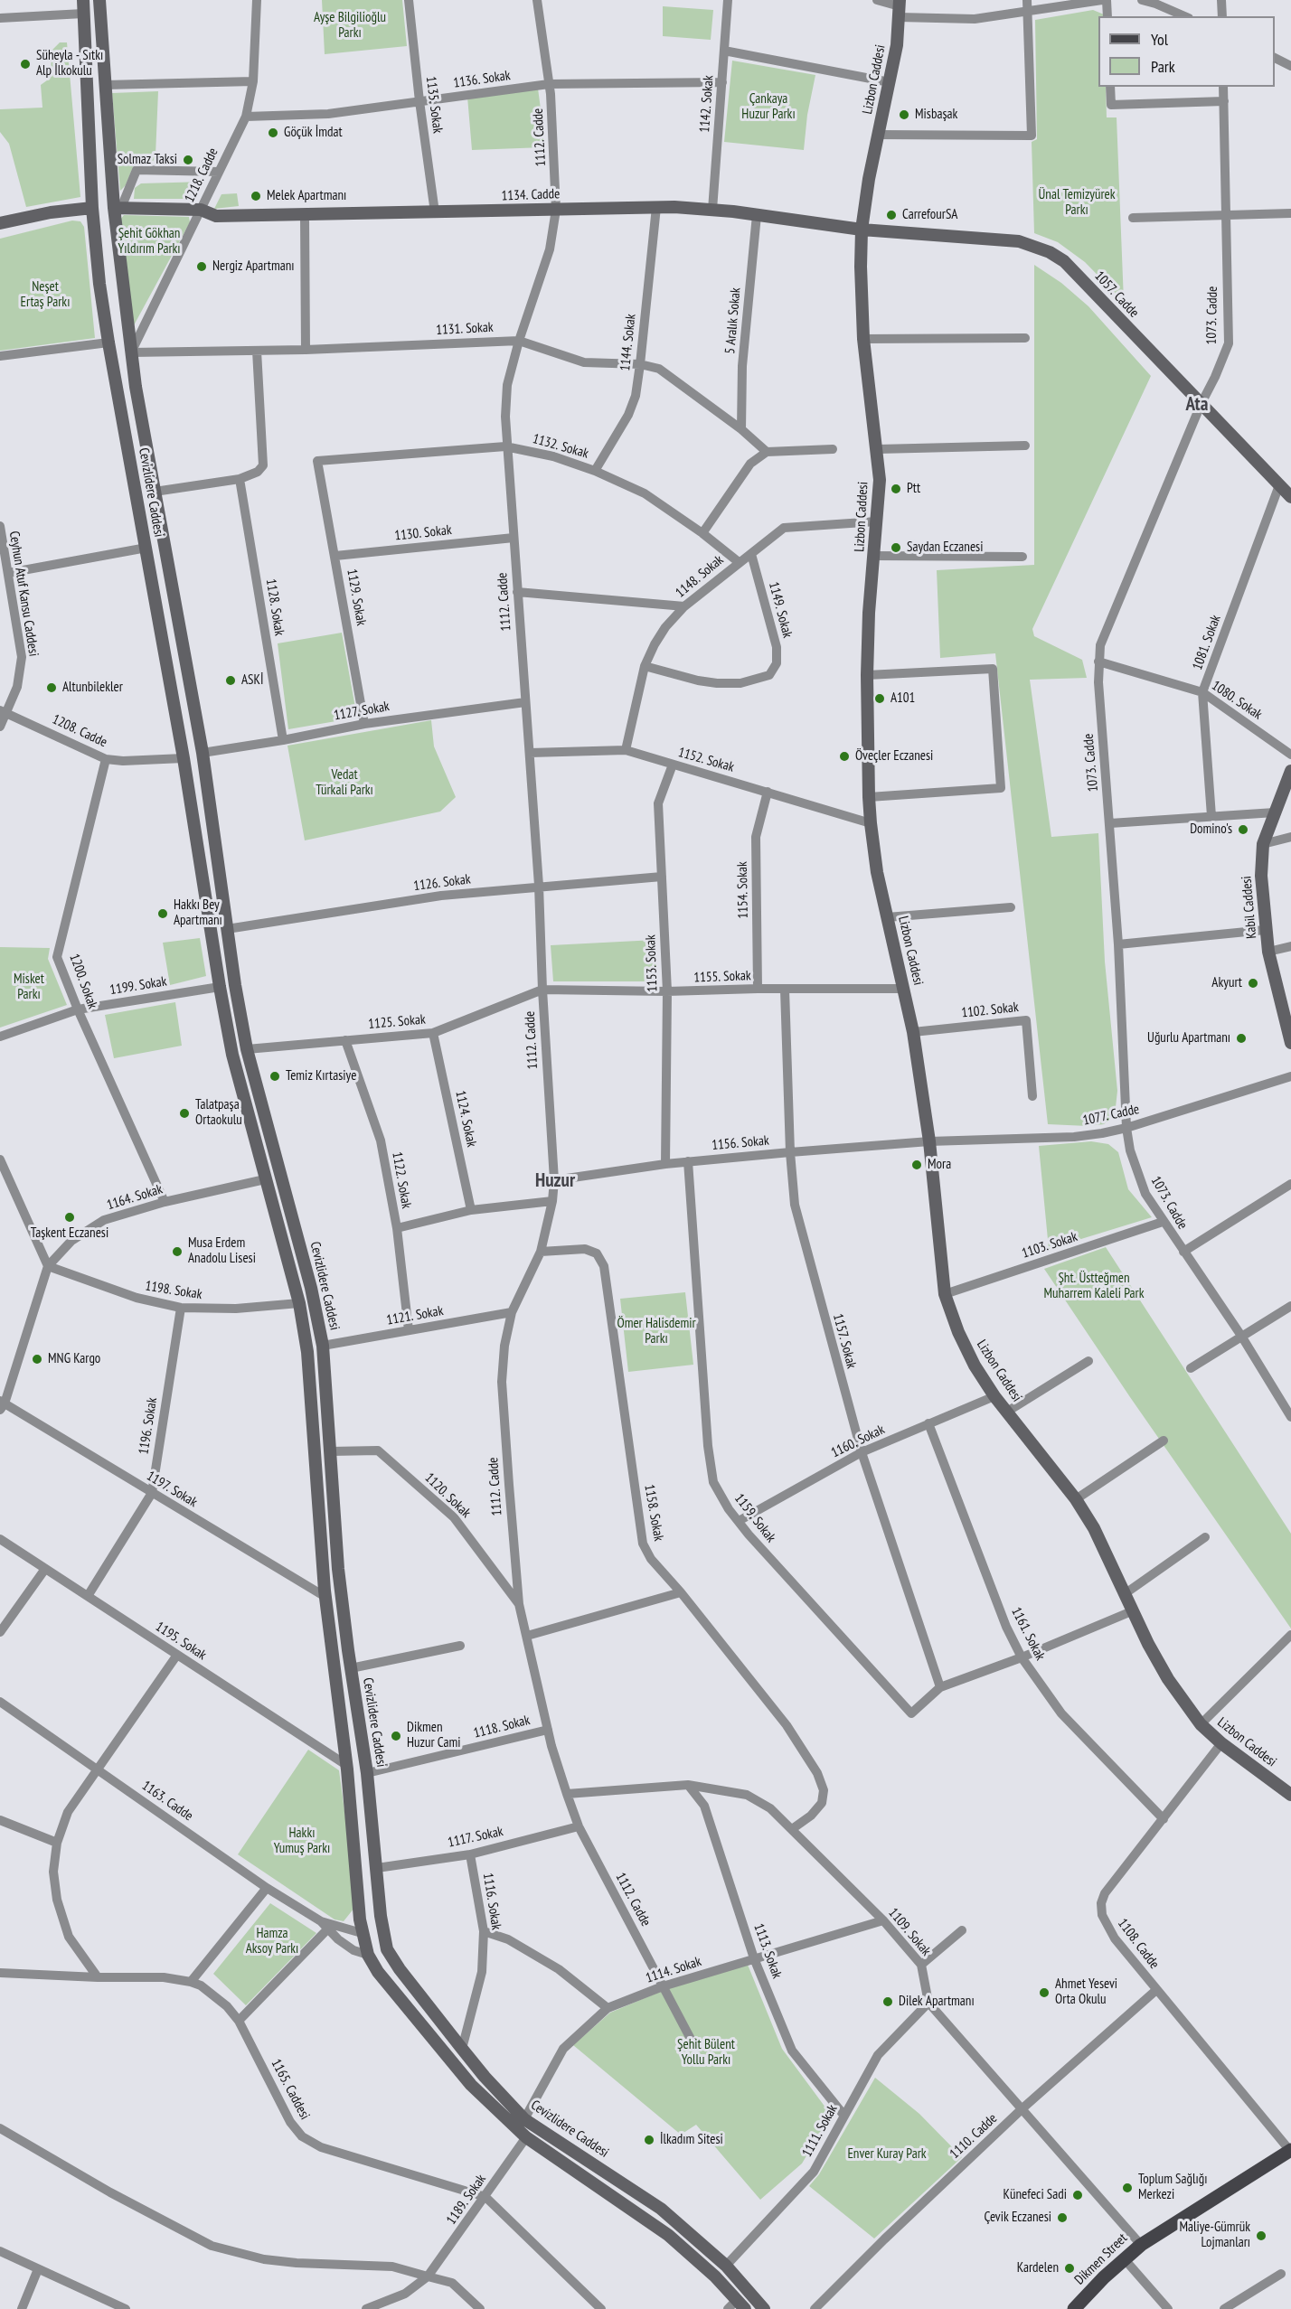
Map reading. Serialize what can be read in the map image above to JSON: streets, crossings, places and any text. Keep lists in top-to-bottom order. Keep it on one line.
{"streets":{"main road":["Lizbon Caddesi","1134. Cadde","1057. Cadde","Cevizlidere Caddesi","Kabil Caddesi","Dikmen Street"],"street":["1136. Sokak","1142. Sokak","1135. Sokak","1112. Cadde","1218. Cadde","1073. Cadde","5 Aralık Sokak","1131. Sokak","1144. Sokak","1132. Sokak","1130. Sokak","1148. Sokak","Ceyhun Atuf Kansu Caddesi","1129. Sokak","1128. Sokak","1149. Sokak","1081. Sokak","1080. Sokak","1127. Sokak","1208. Cadde","1152. Sokak","1126. Sokak","1154. Sokak","1153. Sokak","1155. Sokak","1200. Sokak","1199. Sokak","1102. Sokak","1125. Sokak","1077. Cadde","1124. Sokak","1156. Sokak","1122. Sokak","1164. Sokak","1103. Sokak","1198. Sokak","1121. Sokak","1157. Sokak","1196. Sokak","1160. Sokak","1197. Sokak","1120. Sokak","1158. Sokak","1159. Sokak","1161. Sokak","1195. Sokak","1118. Sokak","1163. Cadde","1117. Sokak","1116. Sokak","1109. Sokak","1108. Cadde","1113. Sokak","1114. Sokak","1165. Caddesi","1111. Sokak","1110. Cadde","1189. Sokak"]},"crossings":[["1136. Sokak","1142. Sokak"],["1136. Sokak","1135. Sokak"],["1136. Sokak","1112. Cadde"],["1136. Sokak","1218. Cadde"],["Lizbon Caddesi","1134. Cadde"],["Lizbon Caddesi","1057. Cadde"],["Lizbon Caddesi","1148. Sokak"],["Lizbon Caddesi","1152. Sokak"],["Lizbon Caddesi","1155. Sokak"],["Lizbon Caddesi","1102. Sokak"],["Lizbon Caddesi","1077. Cadde"],["Lizbon Caddesi","1156. Sokak"],["Lizbon Caddesi","1103. Sokak"],["Lizbon Caddesi","1160. Sokak"],["Lizbon Caddesi","1159. Sokak"],["Lizbon Caddesi","1108. Cadde"],["1142. Sokak","1134. Cadde"],["1135. Sokak","1134. Cadde"],["1112. Cadde","1134. Cadde"],["1112. Cadde","1131. Sokak"],["1112. Cadde","1132. Sokak"],["1112. Cadde","1130. Sokak"],["1112. Cadde","1127. Sokak"],["1112. Cadde","1152. Sokak"],["1112. Cadde","1126. Sokak"],["1112. Cadde","1155. Sokak"],["1112. Cadde","1125. Sokak"],["1112. Cadde","1156. Sokak"],["1112. Cadde","1121. Sokak"],["1112. Cadde","1120. Sokak"],["1112. Cadde","1158. Sokak"],["1112. Cadde","1118. Sokak"],["1112. Cadde","1117. Sokak"],["1112. Cadde","1109. Sokak"],["1112. Cadde","1114. Sokak"],["1218. Cadde","1134. Cadde"],["1218. Cadde","1131. Sokak"],["1218. Cadde","Cevizlidere Caddesi"],["1134. Cadde","1057. Cadde"],["1134. Cadde","5 Aralık Sokak"],["1134. Cadde","1144. Sokak"],["1134. Cadde","Cevizlidere Caddesi"],["1057. Cadde","1073. Cadde"],["1057. Cadde","1081. Sokak"],["1073. Cadde","1080. Sokak"],["1073. Cadde","1077. Cadde"],["1073. Cadde","1103. Sokak"],["5 Aralık Sokak","1131. Sokak"],["1131. Sokak","1144. Sokak"],["1131. Sokak","Cevizlidere Caddesi"],["1144. Sokak","1132. Sokak"],["1132. Sokak","1148. Sokak"],["1132. Sokak","1129. Sokak"],["Cevizlidere Caddesi","1127. Sokak"],["Cevizlidere Caddesi","1208. Cadde"],["Cevizlidere Caddesi","1126. Sokak"],["Cevizlidere Caddesi","1199. Sokak"],["Cevizlidere Caddesi","1125. Sokak"],["Cevizlidere Caddesi","1164. Sokak"],["Cevizlidere Caddesi","1198. Sokak"],["Cevizlidere Caddesi","1121. Sokak"],["Cevizlidere Caddesi","1197. Sokak"],["Cevizlidere Caddesi","1120. Sokak"],["Cevizlidere Caddesi","1195. Sokak"],["Cevizlidere Caddesi","1118. Sokak"],["Cevizlidere Caddesi","1163. Cadde"],["Cevizlidere Caddesi","1117. Sokak"],["Cevizlidere Caddesi","1116. Sokak"],["Cevizlidere Caddesi","1114. Sokak"],["Cevizlidere Caddesi","1111. Sokak"],["Cevizlidere Caddesi","1189. Sokak"],["1130. Sokak","1129. Sokak"],["1148. Sokak","1149. Sokak"],["1148. Sokak","1152. Sokak"],["Ceyhun Atuf Kansu Caddesi","1208. Cadde"],["1129. Sokak","1127. Sokak"],["1128. Sokak","1127. Sokak"],["1081. Sokak","1080. Sokak"],["1208. Cadde","1200. Sokak"],["1152. Sokak","1154. Sokak"],["1152. Sokak","1153. Sokak"],["1126. Sokak","1153. Sokak"],["1154. Sokak","1155. Sokak"],["1153. Sokak","1155. Sokak"],["1153. Sokak","1156. Sokak"],["1155. Sokak","1125. Sokak"],["1155. Sokak","1157. Sokak"],["1200. Sokak","1199. Sokak"],["1200. Sokak","1164. Sokak"],["1125. Sokak","1124. Sokak"],["1125. Sokak","1122. Sokak"],["1077. Cadde","1156. Sokak"],["1156. Sokak","1157. Sokak"],["1156. Sokak","1159. Sokak"],["1122. Sokak","1121. Sokak"],["1164. Sokak","1198. Sokak"],["1164. Sokak","1197. Sokak"],["1198. Sokak","1196. Sokak"],["1157. Sokak","1160. Sokak"],["1157. Sokak","1159. Sokak"],["1196. Sokak","1197. Sokak"],["1196. Sokak","1195. Sokak"],["1160. Sokak","1159. Sokak"],["1160. Sokak","1161. Sokak"],["1158. Sokak","1109. Sokak"],["1159. Sokak","1161. Sokak"],["1161. Sokak","1108. Cadde"],["1117. Sokak","1116. Sokak"],["1109. Sokak","1113. Sokak"],["1109. Sokak","1114. Sokak"],["1109. Sokak","1111. Sokak"],["1108. Cadde","1110. Cadde"],["1108. Cadde","Dikmen Street"],["1113. Sokak","1114. Sokak"],["1113. Sokak","1111. Sokak"],["1165. Caddesi","1189. Sokak"]],"districts":["Ata","Huzur"],"parks":["Ayşe Bilgilioğlu Parkı","Çankaya Huzur Parkı","Ünal Temizyürek Parkı","Şehit Gökhan Yıldırım Parkı","Neşet Ertaş Parkı","Vedat Türkali Parkı","Misket Parkı","Şht. Üstteğmen Muharrem Kaleli Park","Ömer Halisdemir Parkı","Hakkı Yumuş Parkı","Hamza Aksoy Parkı","Şehit Bülent Yollu Parkı","Enver Kuray Park"],"places":["Süheyla - Sıtkı Alp İlkokulu","Misbaşak","Göçük İmdat","Solmaz Taksi","Melek Apartmanı","CarrefourSA","Nergiz Apartmanı","Ptt","Saydan Eczanesi","ASKİ","Altunbilekler","A101","Öveçler Eczanesi","Domino's","Hakkı Bey Apartmanı","Akyurt","Uğurlu Apartmanı","Temiz Kırtasiye","Talatpaşa Ortaokulu","Mora","Taşkent Eczanesi","Musa Erdem Anadolu Lisesi","MNG Kargo","Dikmen Huzur Cami","Ahmet Yesevi Orta Okulu","Dilek Apartmanı","İlkadım Sitesi","Toplum Sağlığı Merkezi","Künefeci Sadi","Çevik Eczanesi","Maliye-Gümrük Lojmanları","Kardelen"],"legend":["Yol","Park"]}
